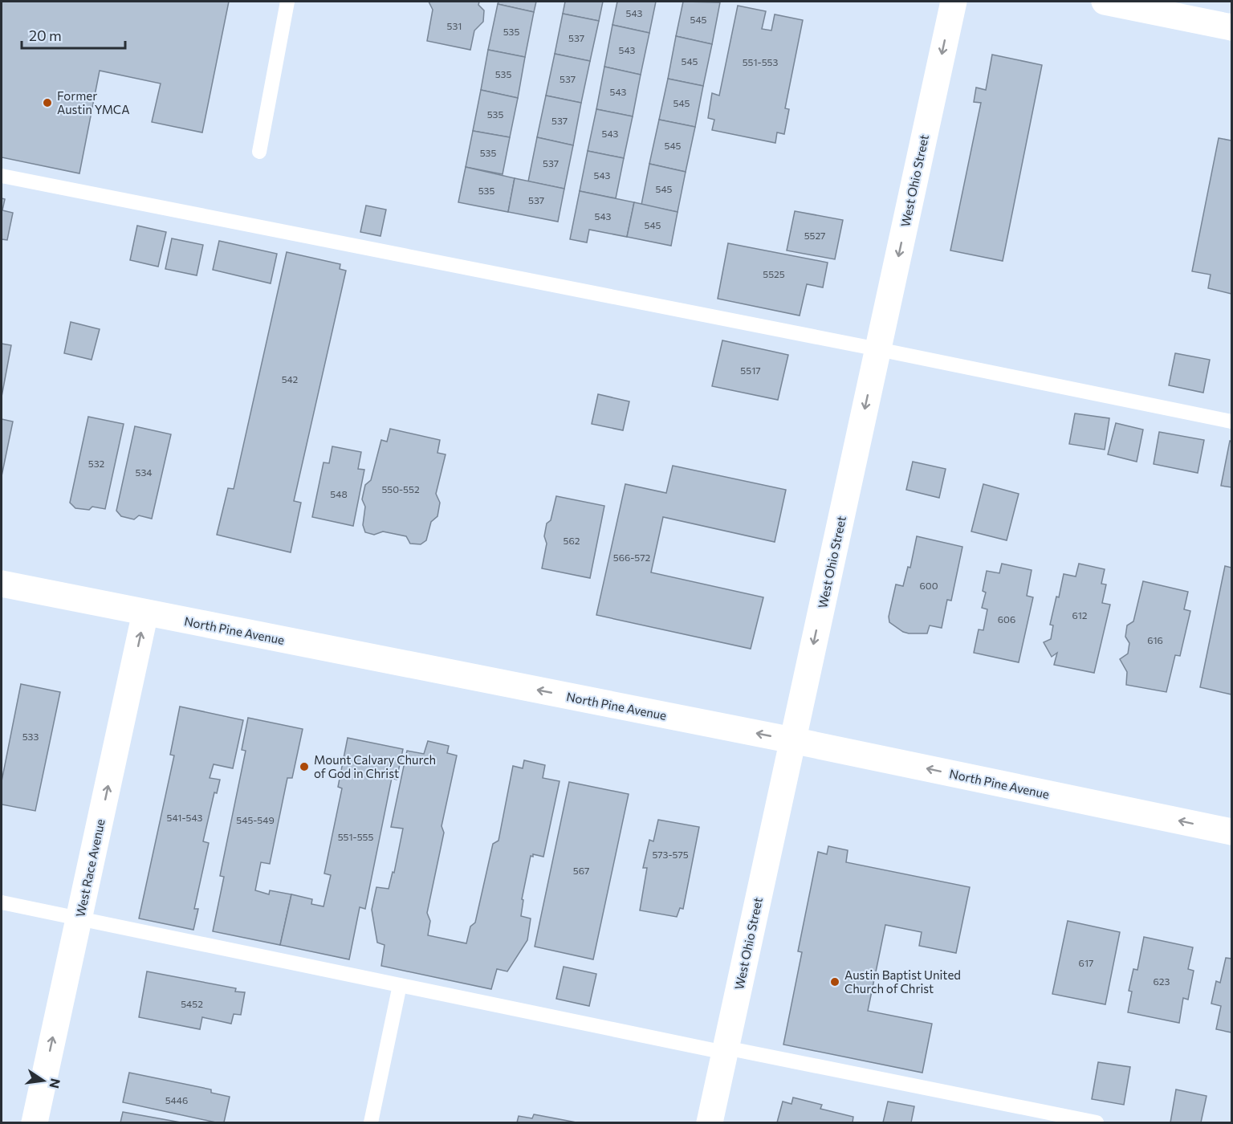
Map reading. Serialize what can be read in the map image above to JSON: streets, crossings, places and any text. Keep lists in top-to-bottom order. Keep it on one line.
{"streets":{"street":["West Ohio Street","North Pine Avenue","West Race Avenue"]},"crossings":[["West Ohio Street","North Pine Avenue"],["North Pine Avenue","West Race Avenue"]],"one_way":["West Ohio Street","North Pine Avenue","West Race Avenue"],"places":["Former Austin YMCA","Mount Calvary Church of God in Christ","Austin Baptist United Church of Christ"],"house_numbers":["543","545","531","535","537","543","545","551-553","535","537","543","545","535","537","543","545","535","537","543","545","535","537","543","545","5527","5525","5517","542","532","534","550-552","548","562","566-572","600","612","606","616","533","541-543","545-549","551-555","573-575","567","617","623","5452","5446"],"scale_bar":"20 m","north":"right"}
